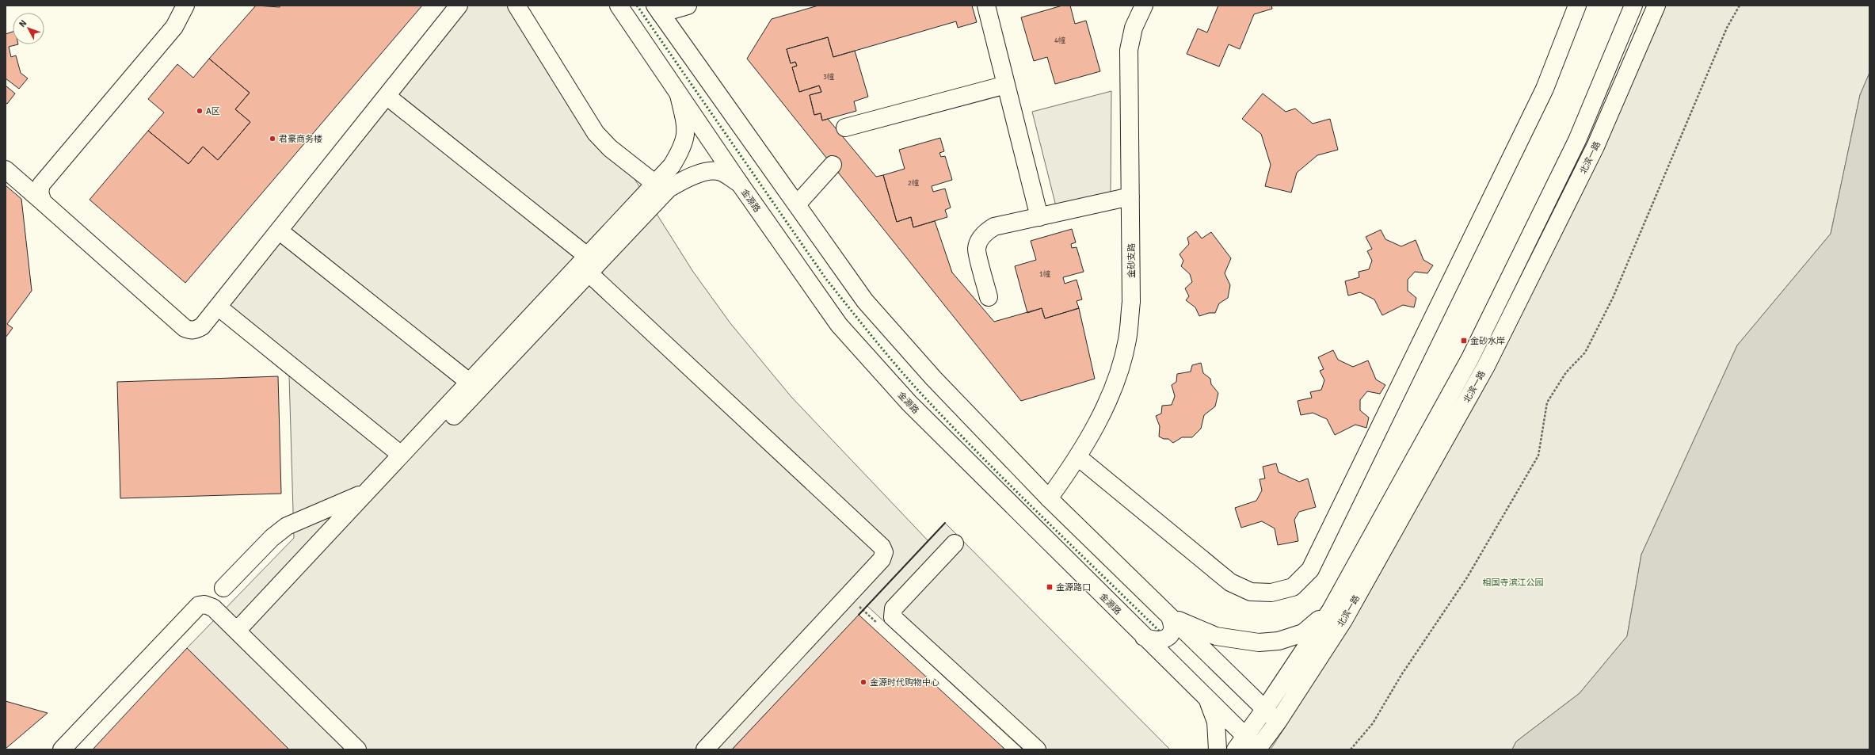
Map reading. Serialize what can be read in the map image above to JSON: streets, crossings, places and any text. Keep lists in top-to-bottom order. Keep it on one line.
{"streets":{"main road":["北滨一路","金源路","金砂支路"]},"crossings":[["北滨一路","金源路"]],"parks":["相国寺滨江公园"],"places":{"other":["A区","君豪商务楼","金源时代购物中心"],"transit":["金砂水岸","金源路口"]},"house_numbers":["4幢","3幢","2幢","1幢"],"north":"top left"}
